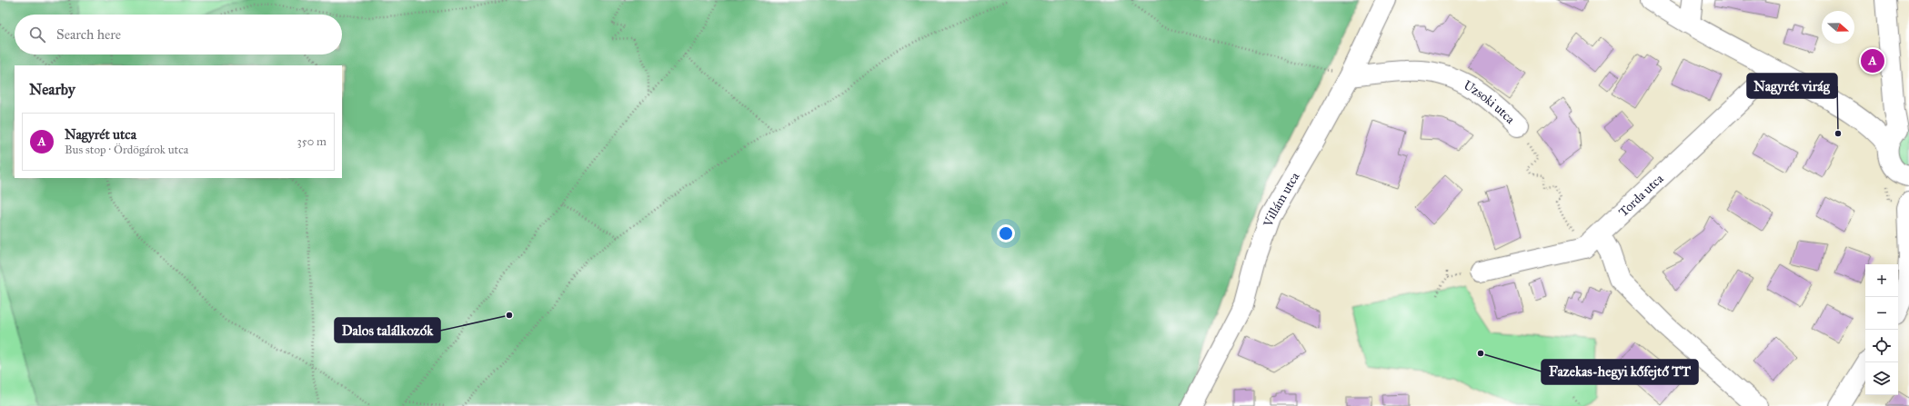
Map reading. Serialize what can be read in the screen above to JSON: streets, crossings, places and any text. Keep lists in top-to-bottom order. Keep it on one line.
{"streets":{"street":["Uzsoki utca","Torda utca","Villám utca"]},"crossings":[["Uzsoki utca","Villám utca"]],"places":["Nagyrét virág","Dalos találkozók","Fazekas-hegyi kőfejtő TT"],"north":"right","page":{"search":"Search here","pins":"A","heading":"Nearby","list":[{"mark":"A","name":"Nagyrét utca","note":"Bus stop · Ördögárok utca","value":"350 m"}],"map_buttons":["+","−"]}}
